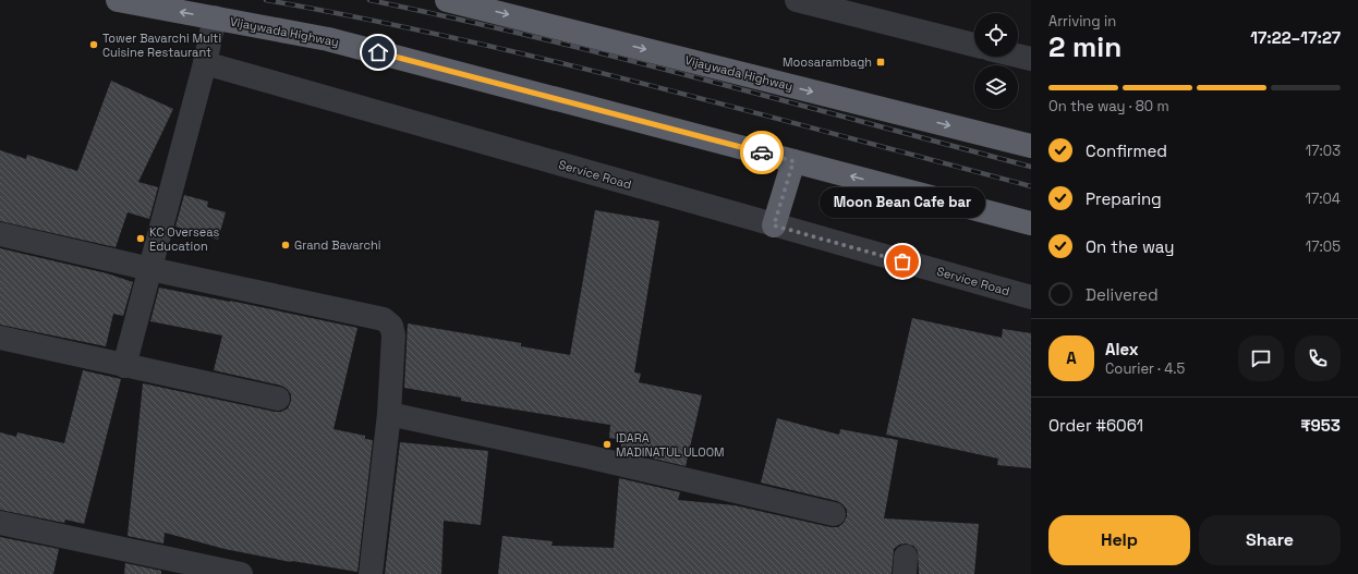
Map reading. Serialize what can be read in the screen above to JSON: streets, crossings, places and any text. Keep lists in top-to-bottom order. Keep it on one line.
{"streets":{"highway":["Vijaywada Highway"],"street":["Service Road"]},"places":{"other":["Tower Bavarchi Multi Cuisine Restaurant","KC Overseas Education","Grand Bavarchi","Moon Bean Cafe bar","IDARA MADINATUL ULOOM"],"transit":["Moosarambagh"]},"page":{"heading":["2 min","Arriving in","17:22–17:27"],"panel":["Alex","Courier · 4.5","Order #6061","₹953"],"bar":"On the way · 80 m","list":[["Confirmed","17:03"],["Preparing","17:04"],["On the way","17:05"],"Delivered"],"bubble":"Moon Bean Cafe bar","round":"A","buttons":["Help","Share"]}}
